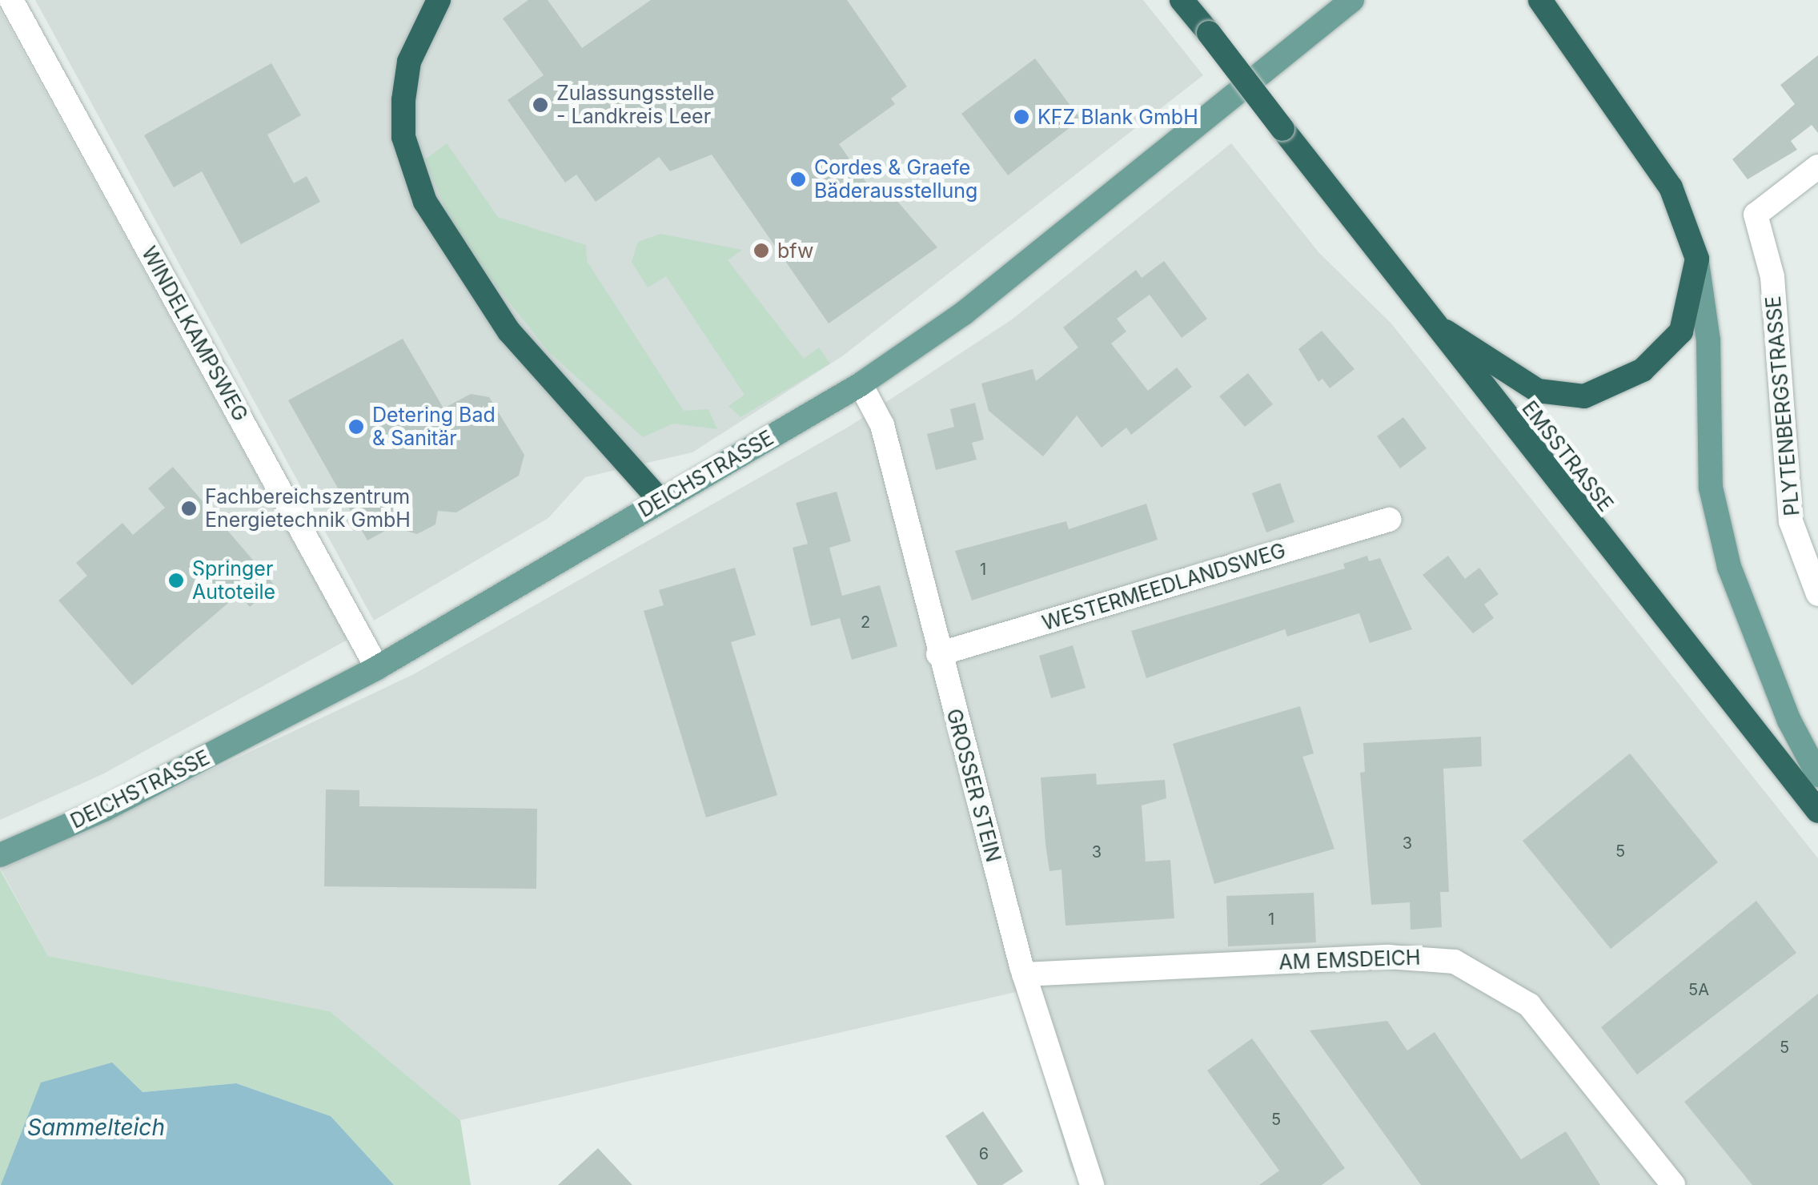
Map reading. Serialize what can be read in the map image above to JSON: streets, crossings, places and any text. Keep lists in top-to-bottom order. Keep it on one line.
{"streets":{"highway":["EMSSTRASSE"],"main road":["DEICHSTRASSE"],"street":["WINDELKAMPSWEG","PLYTENBERGSTRASSE","WESTERMEEDLANDSWEG","GROSSER STEIN","AM EMSDEICH"]},"crossings":[["WINDELKAMPSWEG","DEICHSTRASSE"],["DEICHSTRASSE","GROSSER STEIN"],["WESTERMEEDLANDSWEG","GROSSER STEIN"],["GROSSER STEIN","AM EMSDEICH"]],"water":["Sammelteich"],"places":["Zulassungsstelle - Landkreis Leer","KFZ Blank GmbH","Cordes & Graefe Bäderausstellung","bfw","Detering Bad & Sanitär","Fachbereichszentrum Energietechnik GmbH","Springer Autoteile"],"house_numbers":["1","2","3","5","3","1","5A","5","5","6"]}
